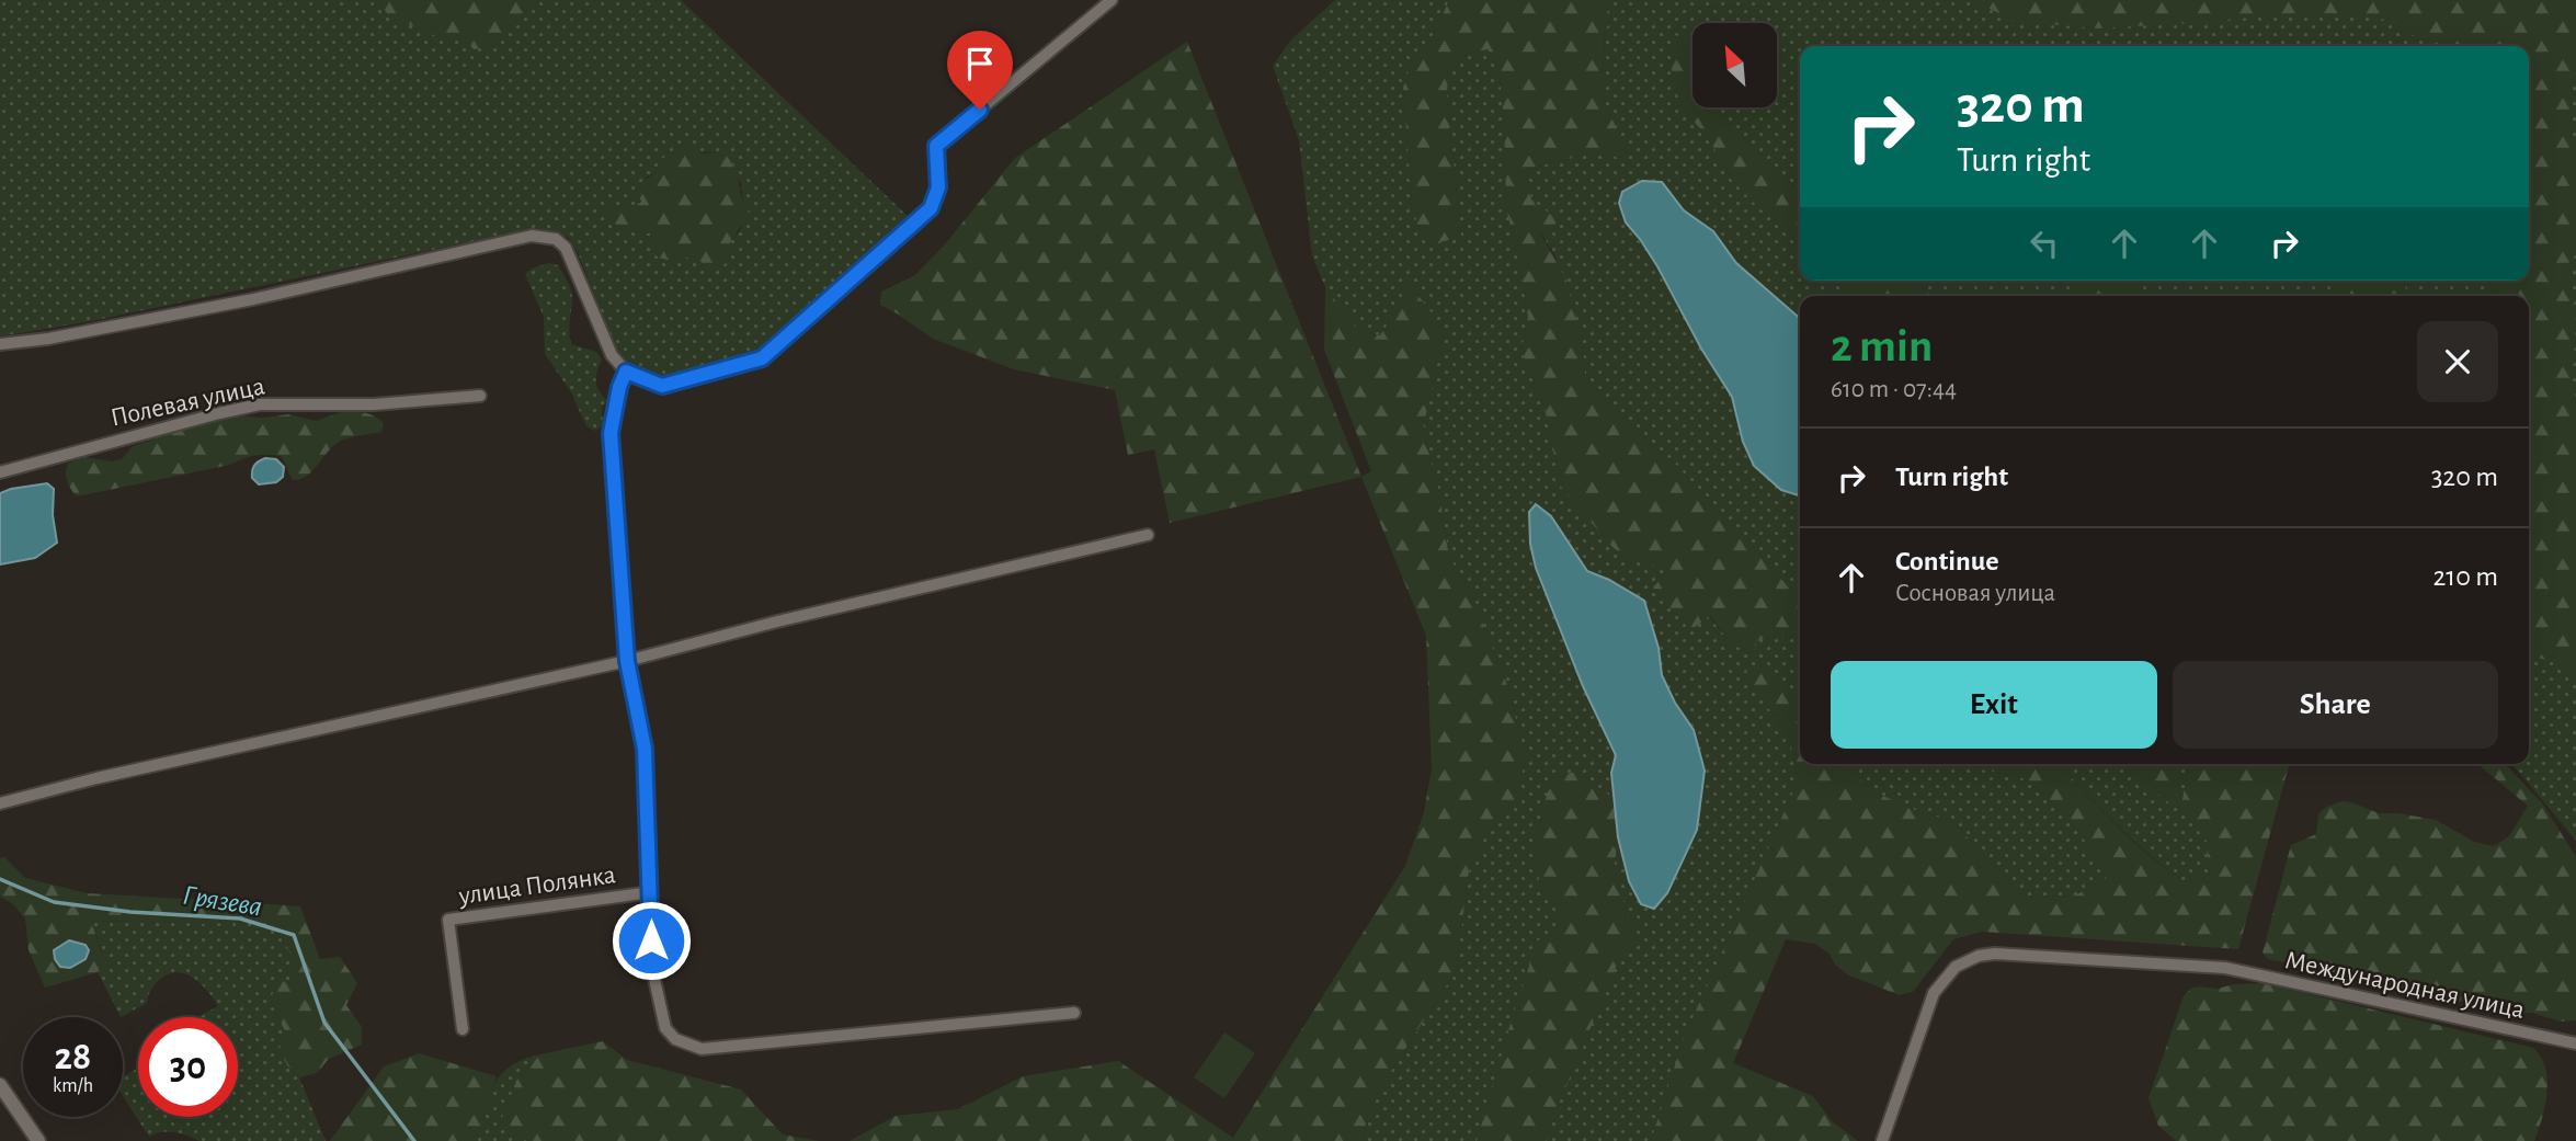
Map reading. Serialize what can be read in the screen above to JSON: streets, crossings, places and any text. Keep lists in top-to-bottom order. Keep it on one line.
{"streets":{"street":["Полевая улица","улица Полянка","Международная улица"]},"water":["Грязева"],"north":"top left","page":{"turn":["320 m","Turn right"],"heading":["2 min","610 m · 07:44"],"list":[{"name":"Turn right","value":"320 m"},{"name":"Continue","note":"Сосновая улица","value":"210 m"}],"buttons":["Exit","Share"],"speed":"28 km/h","limit":"30"}}
